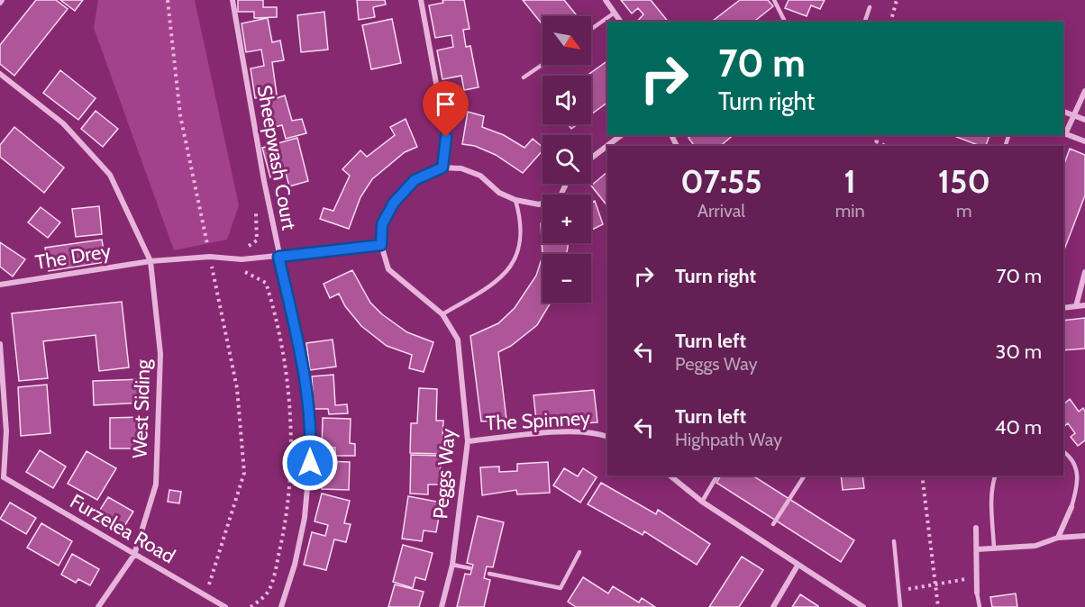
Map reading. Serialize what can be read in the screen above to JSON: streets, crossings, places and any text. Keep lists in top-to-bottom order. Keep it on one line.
{"streets":{"street":["Sheepwash Court","The Drey","West Siding","The Spinney","Peggs Way","Furzelea Road"]},"crossings":[["Sheepwash Court","The Drey"],["The Drey","West Siding"],["The Drey","Peggs Way"],["West Siding","Furzelea Road"],["The Spinney","Peggs Way"]],"north":"bottom right","page":{"map_buttons":["+","−"],"turn":["70 m","Turn right"],"eta":["07:55","Arrival","1","min","150","m"],"list":[{"name":"Turn right","value":"70 m"},{"name":"Turn left","note":"Peggs Way","value":"30 m"},{"name":"Turn left","note":"Highpath Way","value":"40 m"}]}}
